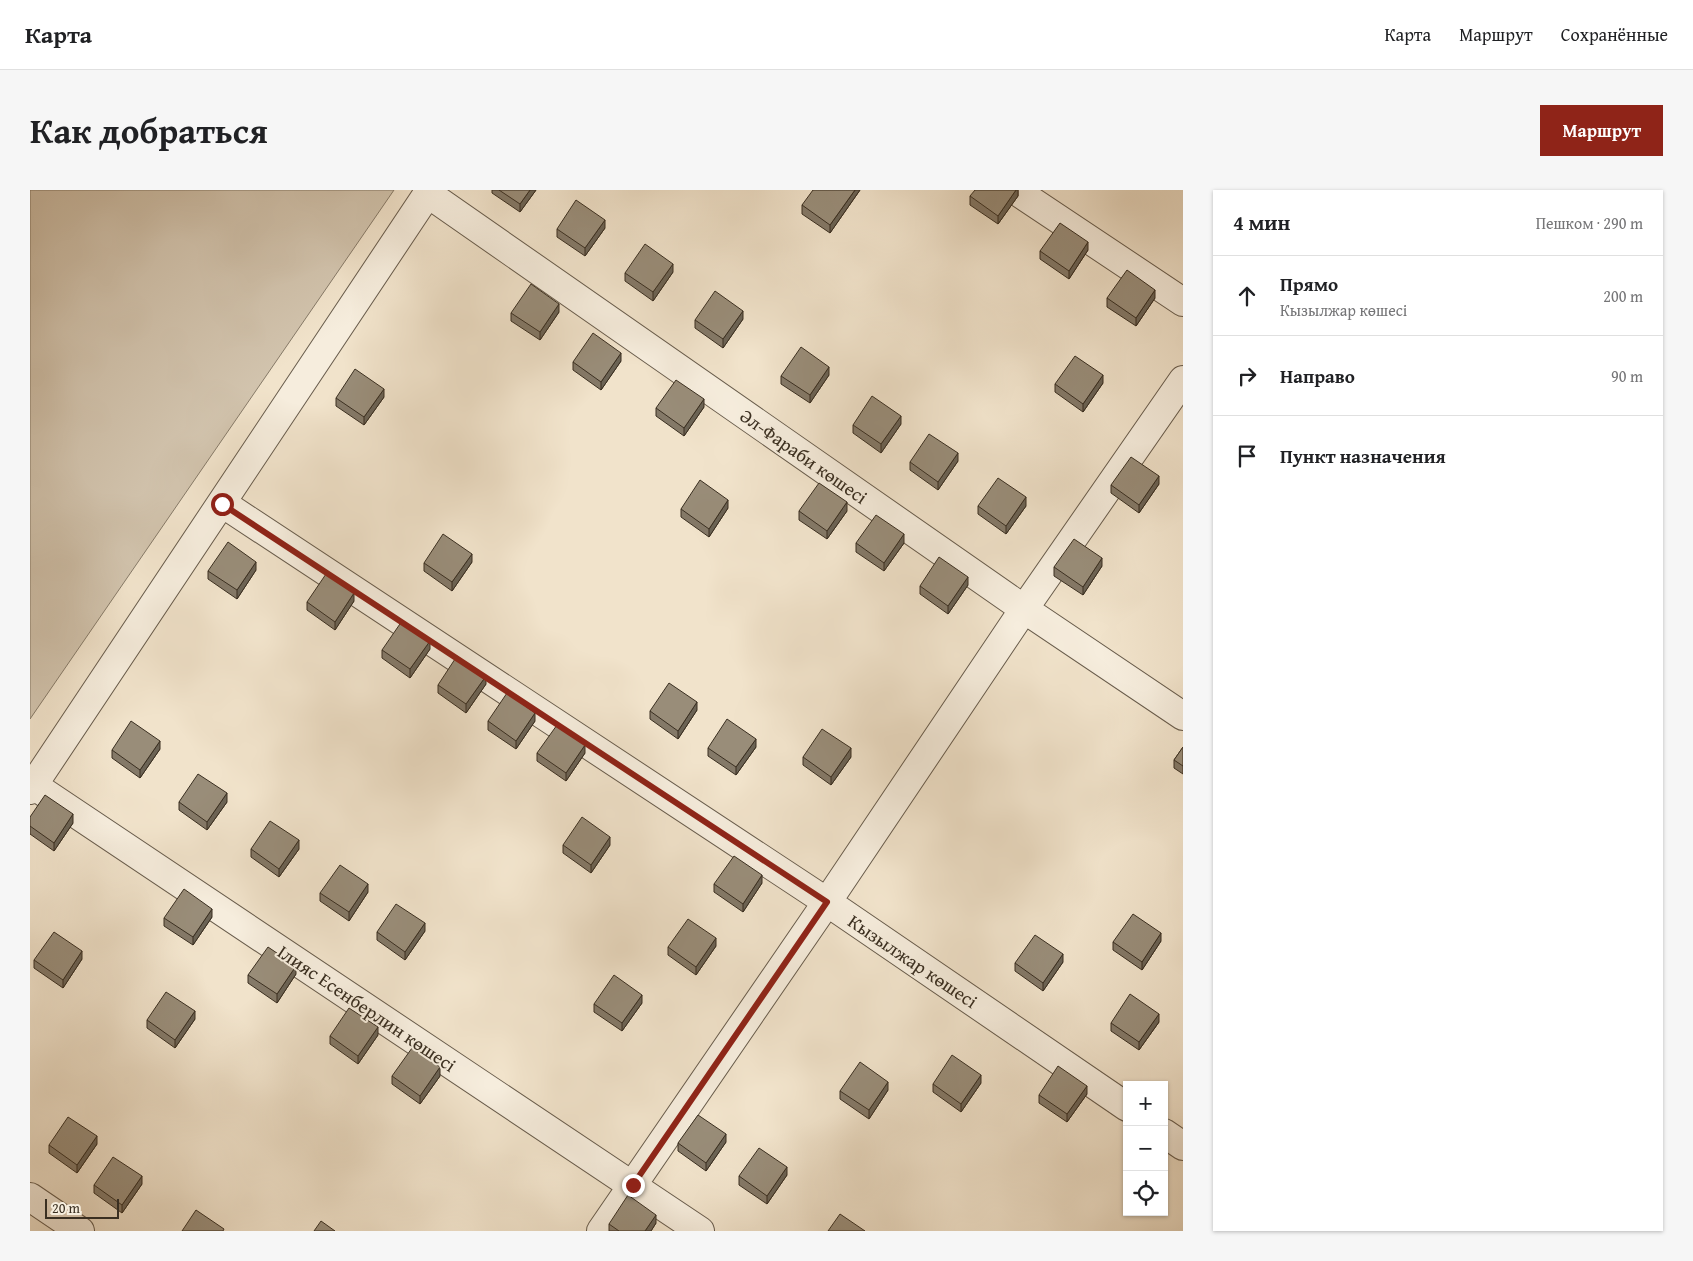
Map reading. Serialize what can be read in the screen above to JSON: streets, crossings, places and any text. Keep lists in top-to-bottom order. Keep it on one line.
{"streets":{"street":["Әл-Фараби көшесі","Кызылжар көшесі","Ілияс Есенберлин көшесі"]},"scale_bar":"20 m","page":{"header":"Карта","nav":["Карта","Маршрут","Сохранённые"],"title":"Как добраться","buttons":"Маршрут","heading":["4 мин","Пешком · 290 m"],"list":[["Прямо","Кызылжар көшесі","200 m"],["Направо","90 m"],"Пункт назначения"],"map_buttons":["+","−"],"scale":"20 m"}}
